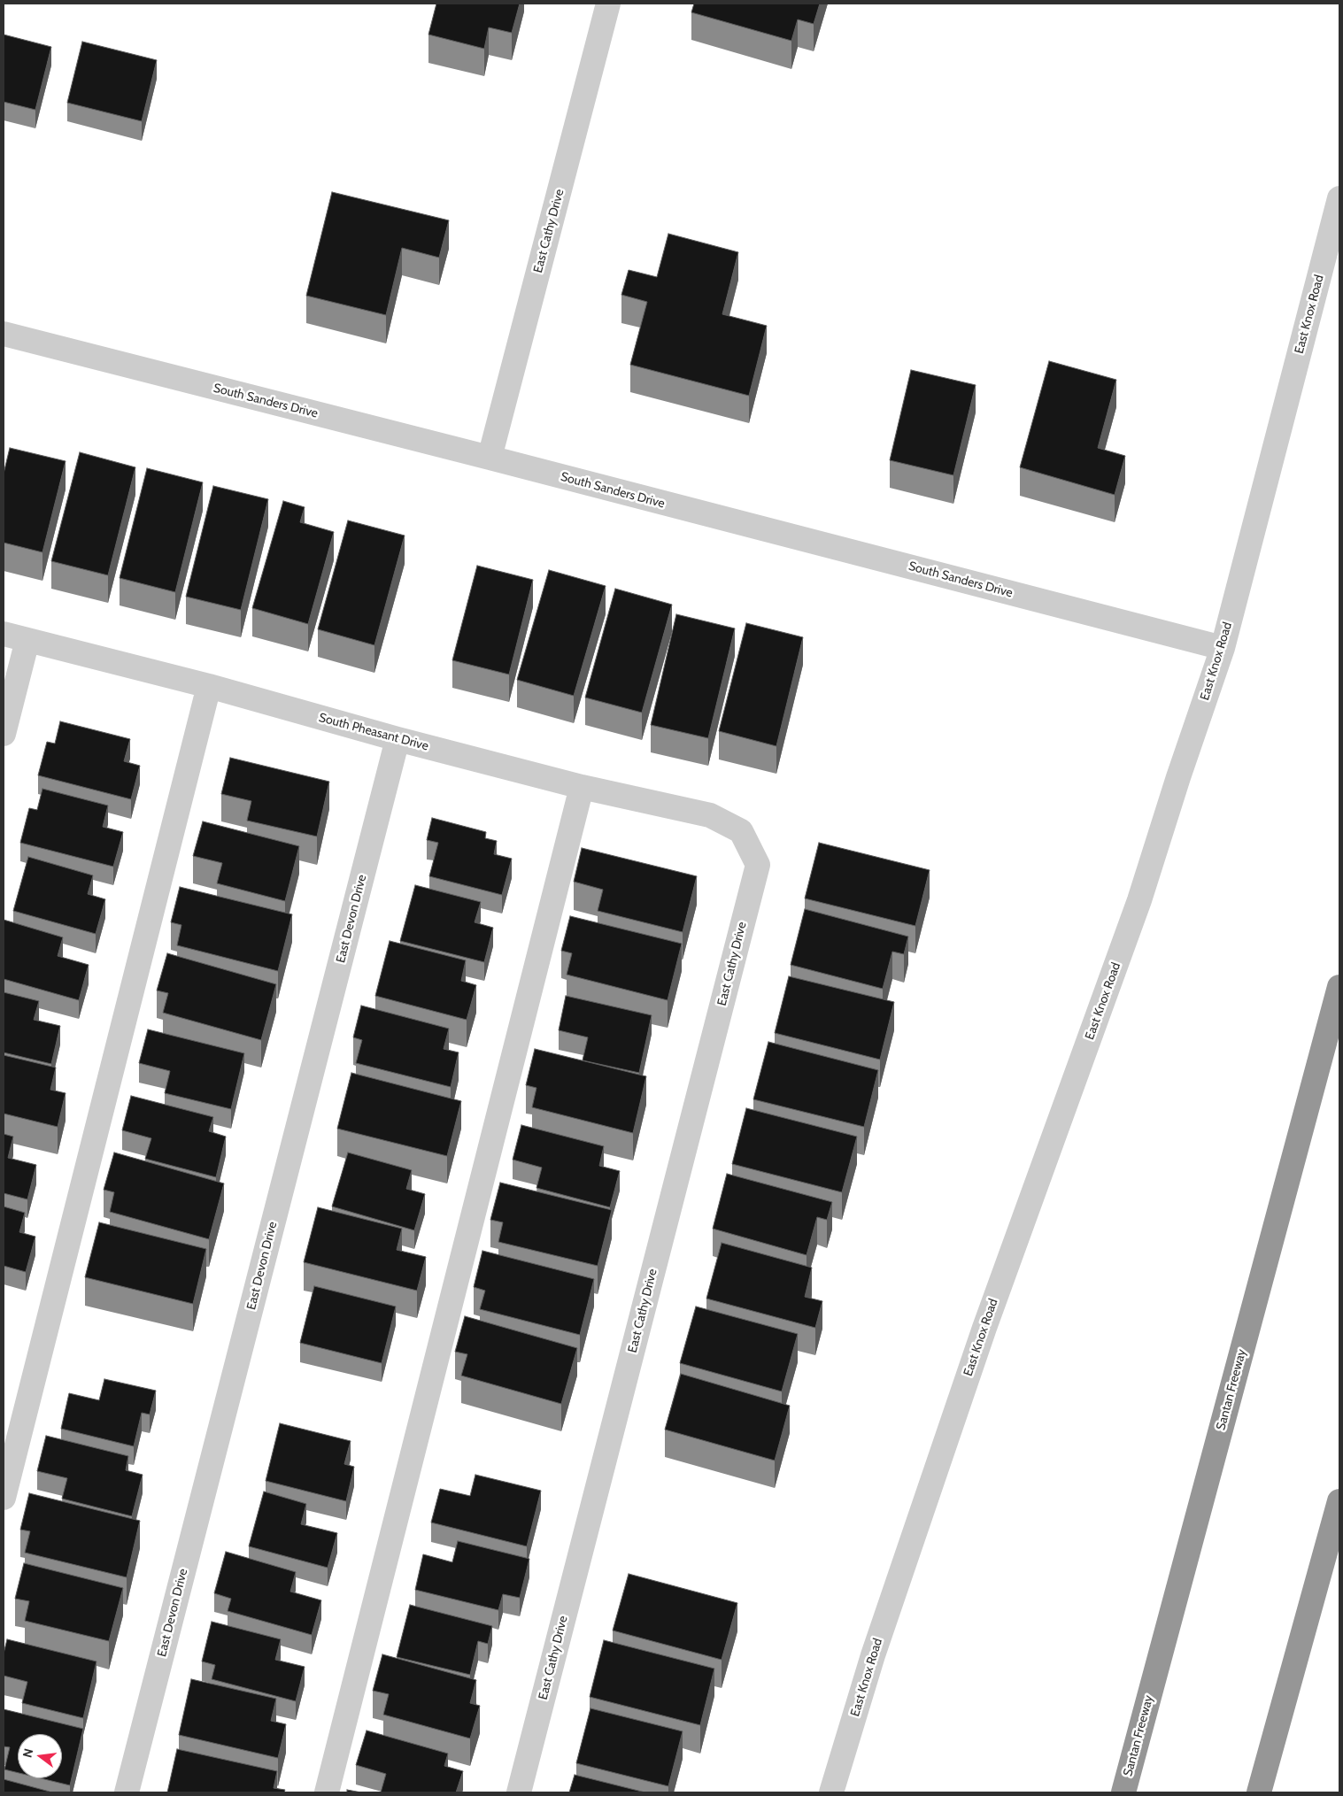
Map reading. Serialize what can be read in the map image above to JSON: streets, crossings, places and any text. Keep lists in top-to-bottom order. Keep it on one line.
{"streets":{"highway":["Santan Freeway"],"street":["East Cathy Drive","East Knox Road","South Sanders Drive","South Pheasant Drive","East Devon Drive"]},"crossings":[["East Cathy Drive","South Sanders Drive"],["East Cathy Drive","South Pheasant Drive"],["East Knox Road","South Sanders Drive"],["South Pheasant Drive","East Devon Drive"]],"north":"left"}
